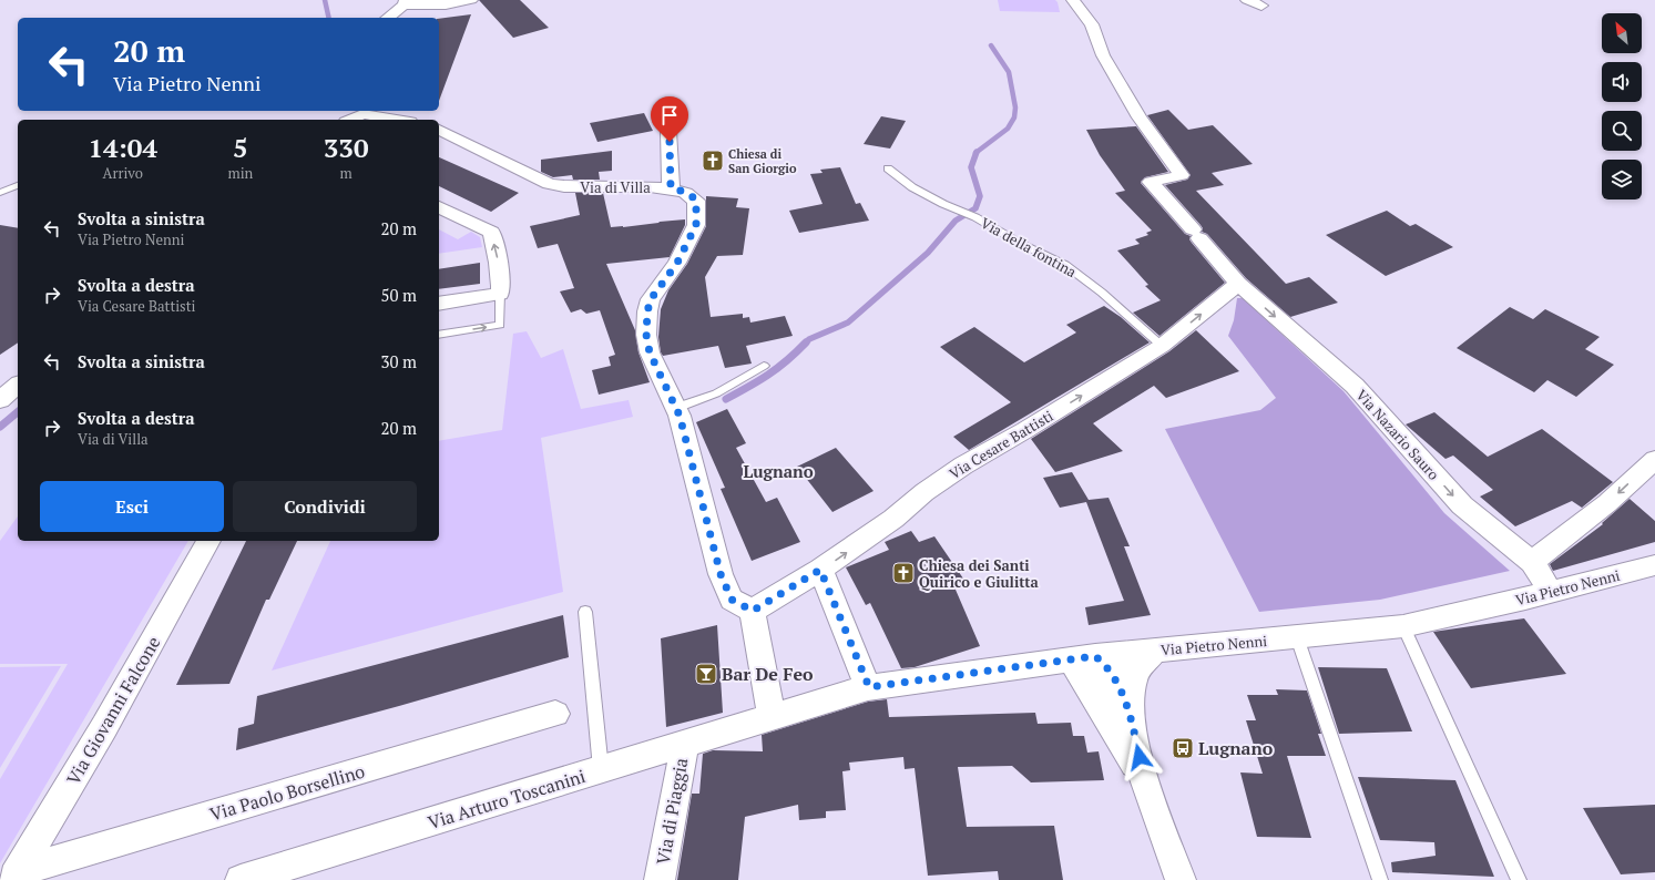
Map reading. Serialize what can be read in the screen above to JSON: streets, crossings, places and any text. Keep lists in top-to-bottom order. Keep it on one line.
{"streets":{"street":["Via di Villa","Via Nazario Sauro","Via Cesare Battisti","Via Pietro Nenni","Via Giovanni Falcone","Via Paolo Borsellino","Via Arturo Toscanini","Via di Piaggia"],"lane":["Via della fontina"]},"crossings":[["Via di Villa","Via Cesare Battisti"],["Via della fontina","Via Cesare Battisti"],["Via Nazario Sauro","Via Cesare Battisti"],["Via Nazario Sauro","Via Pietro Nenni"],["Via Pietro Nenni","Via Arturo Toscanini"],["Via Giovanni Falcone","Via Paolo Borsellino"],["Via Arturo Toscanini","Via di Piaggia"]],"one_way":["Via Nazario Sauro","Via Cesare Battisti"],"districts":["Lugnano"],"places":{"church":["Chiesa di San Giorgio","Chiesa dei Santi Quirico e Giulitta"],"bar":["Bar De Feo"],"bus stop":["Lugnano"]},"north":"top left","page":{"turn":["20 m","Via Pietro Nenni"],"eta":["14:04","Arrivo","5","min","330","m"],"list":[{"name":"Svolta a sinistra","note":"Via Pietro Nenni","value":"20 m"},{"name":"Svolta a destra","note":"Via Cesare Battisti","value":"50 m"},{"name":"Svolta a sinistra","value":"30 m"},{"name":"Svolta a destra","note":"Via di Villa","value":"20 m"}],"buttons":["Esci","Condividi"]}}
